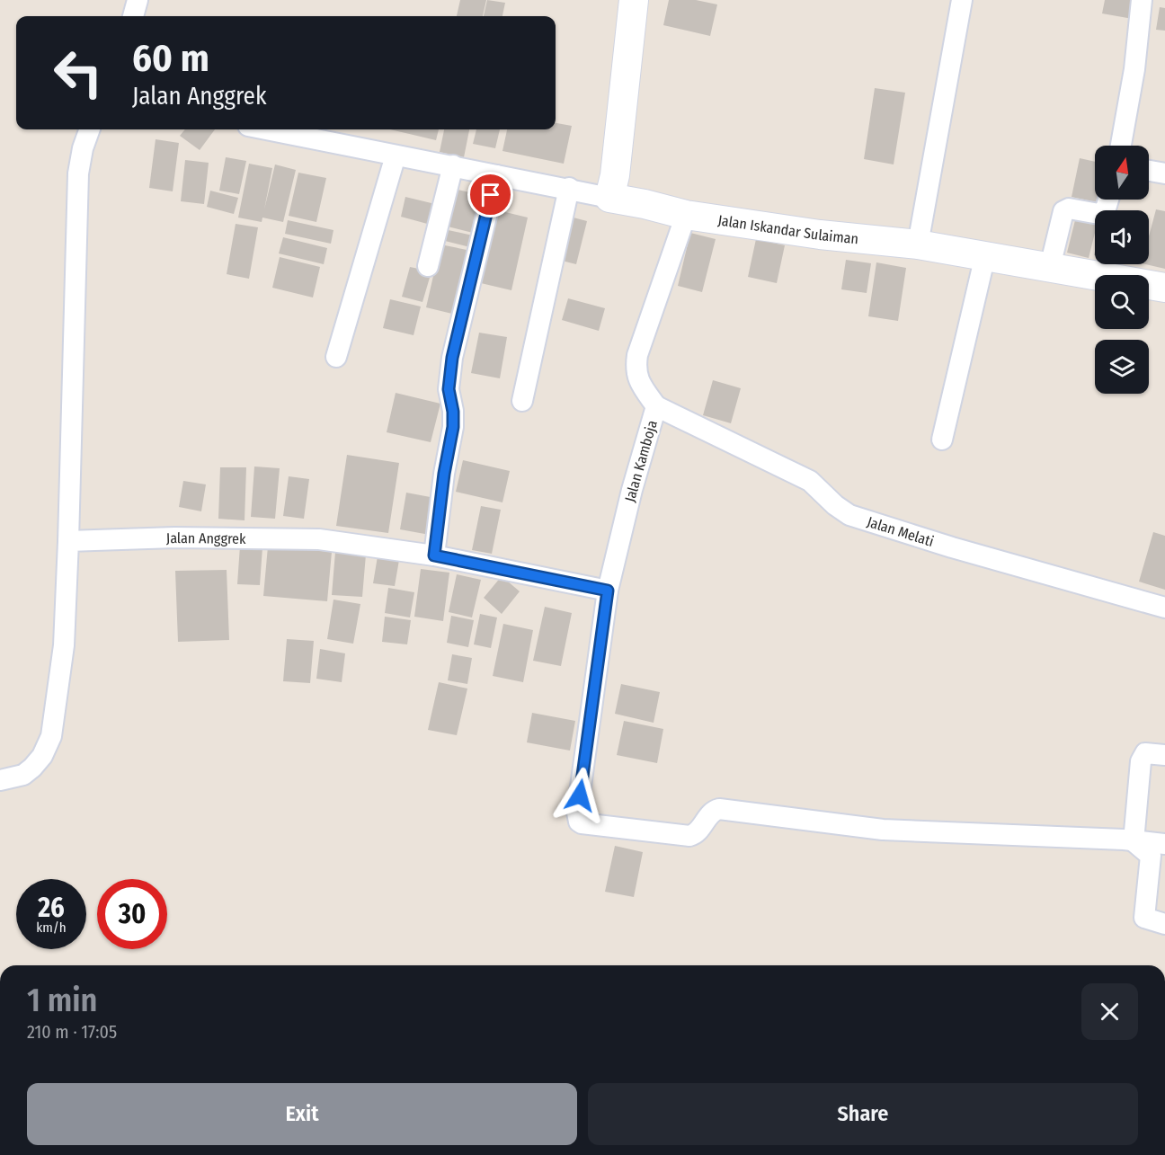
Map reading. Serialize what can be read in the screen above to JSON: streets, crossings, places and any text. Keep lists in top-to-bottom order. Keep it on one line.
{"streets":{"street":["Jalan Iskandar Sulaiman","Jalan Kamboja","Jalan Melati","Jalan Anggrek"]},"crossings":[["Jalan Iskandar Sulaiman","Jalan Kamboja"],["Jalan Kamboja","Jalan Melati"],["Jalan Kamboja","Jalan Anggrek"]],"north":"top","page":{"turn":["60 m","Jalan Anggrek"],"speed":"26 km/h","limit":"30","heading":["1 min","210 m · 17:05"],"buttons":["Exit","Share"]}}
